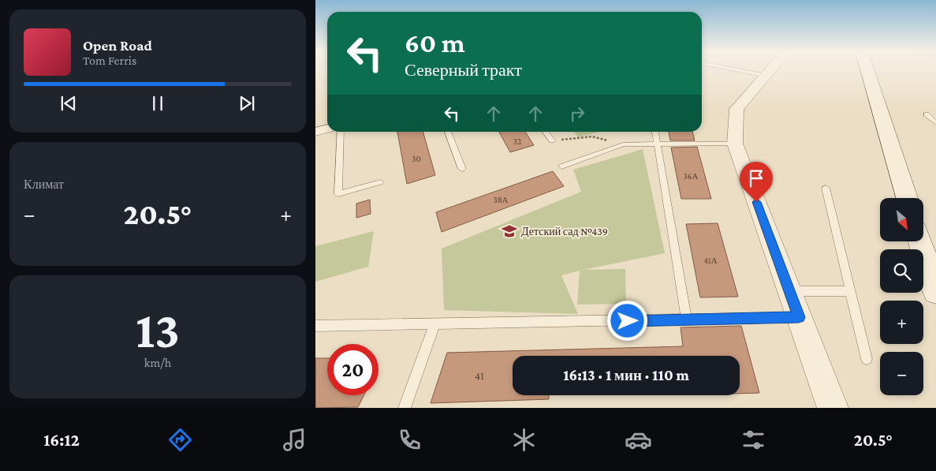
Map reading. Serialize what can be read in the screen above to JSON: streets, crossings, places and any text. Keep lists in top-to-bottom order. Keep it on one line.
{"places":{"school or university":["Детский сад №439"]},"house_numbers":["32","30","36А","38А","41А","41"],"north":"bottom right","page":{"turn":["60 m","Северный тракт"],"song":["Open Road","Tom Ferris"],"tile":["Климат",["13","km/h"]],"heat":["−","20.5°","+"],"map_buttons":["+","−"],"limit":"20","trip":"16:13 · 1 мин · 110 m","tabs":["16:12","20.5°"]}}
